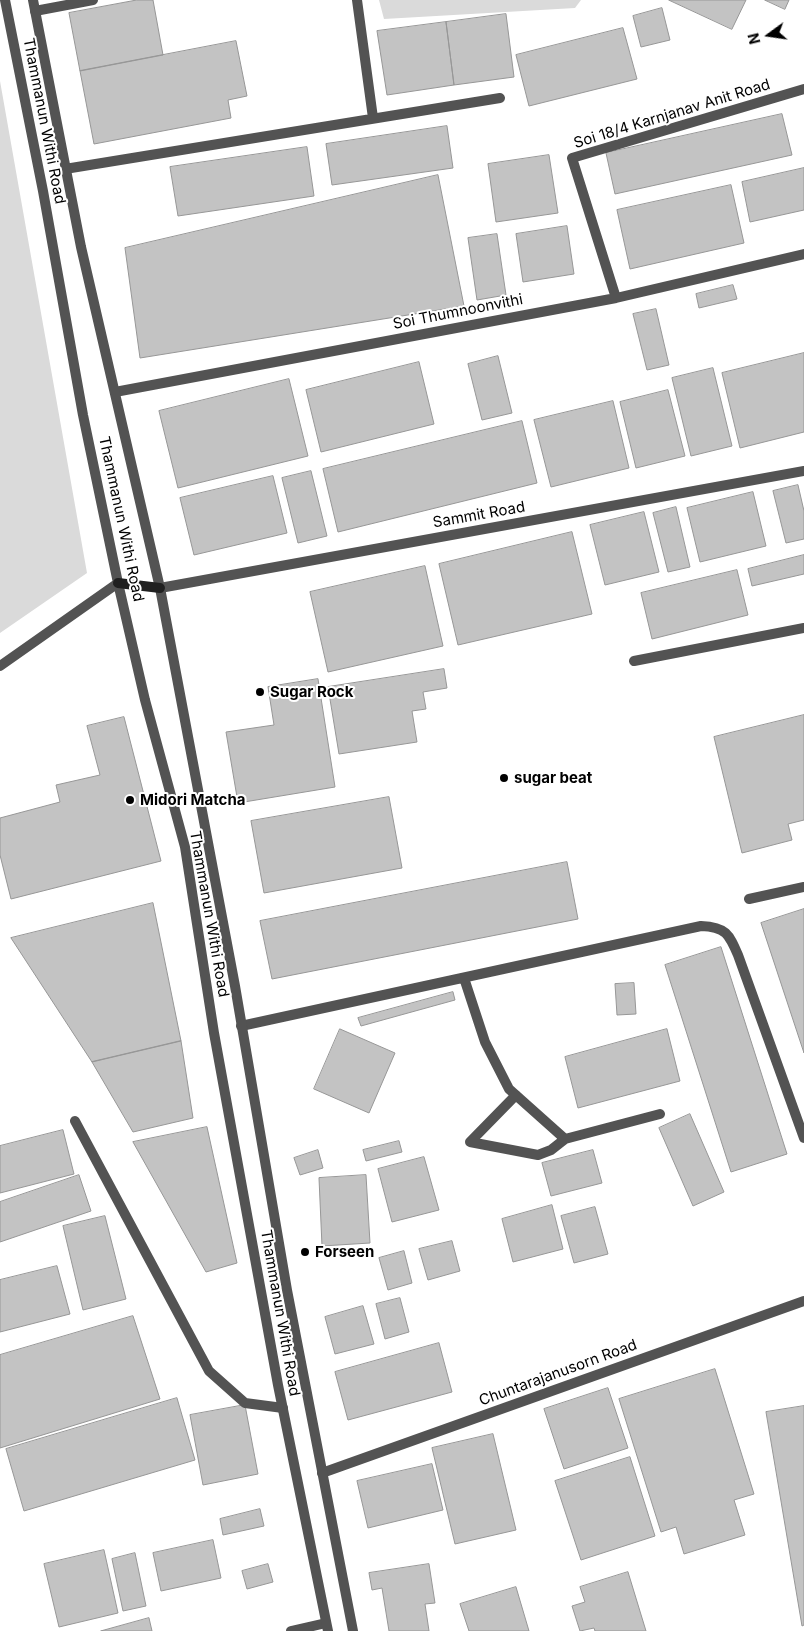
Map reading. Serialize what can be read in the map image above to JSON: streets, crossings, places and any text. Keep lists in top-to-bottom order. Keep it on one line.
{"streets":{"street":["Soi 18/4 Karnjanav Anit Road","Thammanun Withi Road","Soi Thumnoonvithi","Sammit Road","Chuntarajanusorn Road"]},"crossings":[["Soi 18/4 Karnjanav Anit Road","Soi Thumnoonvithi"],["Thammanun Withi Road","Soi Thumnoonvithi"],["Thammanun Withi Road","Sammit Road"],["Thammanun Withi Road","Chuntarajanusorn Road"]],"places":["Sugar Rock","sugar beat","Midori Matcha","Forseen"],"north":"left"}
